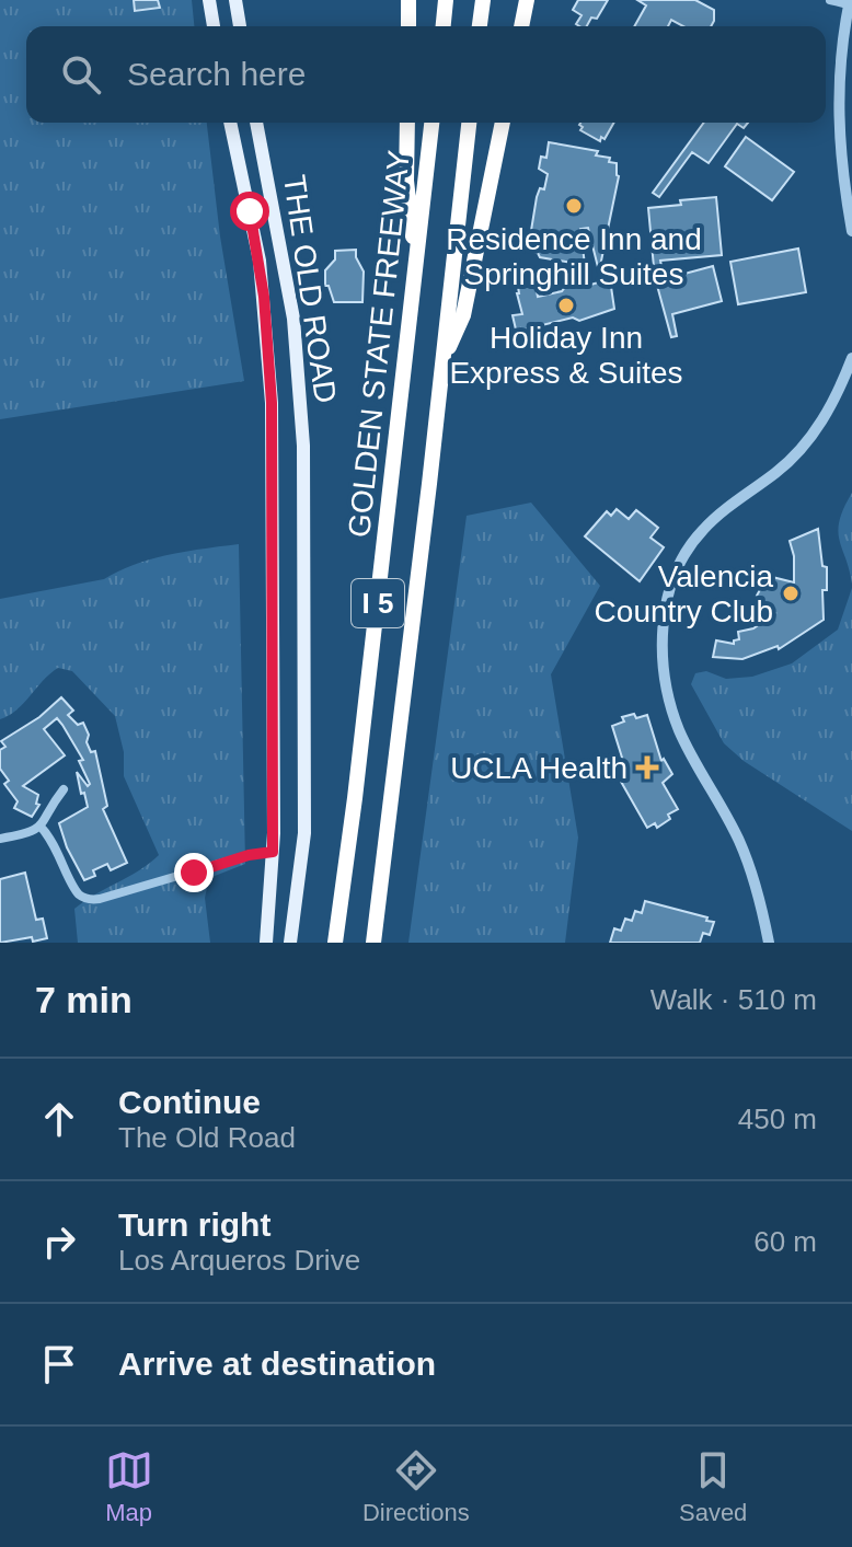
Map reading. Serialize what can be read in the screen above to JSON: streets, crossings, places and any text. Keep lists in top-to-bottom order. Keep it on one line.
{"streets":{"highway":["GOLDEN STATE FREEWAY","I 5"],"main road":["THE OLD ROAD"]},"crossings":[["GOLDEN STATE FREEWAY","I 5"]],"places":{"other":["Residence Inn and Springhill Suites","Holiday Inn Express & Suites","Valencia Country Club"],"health":["UCLA Health"]},"page":{"search":"Search here","heading":["7 min","Walk · 510 m"],"list":[["Continue","The Old Road","450 m"],["Turn right","Los Arqueros Drive","60 m"],"Arrive at destination"],"nav":["Map","Directions","Saved"]}}
